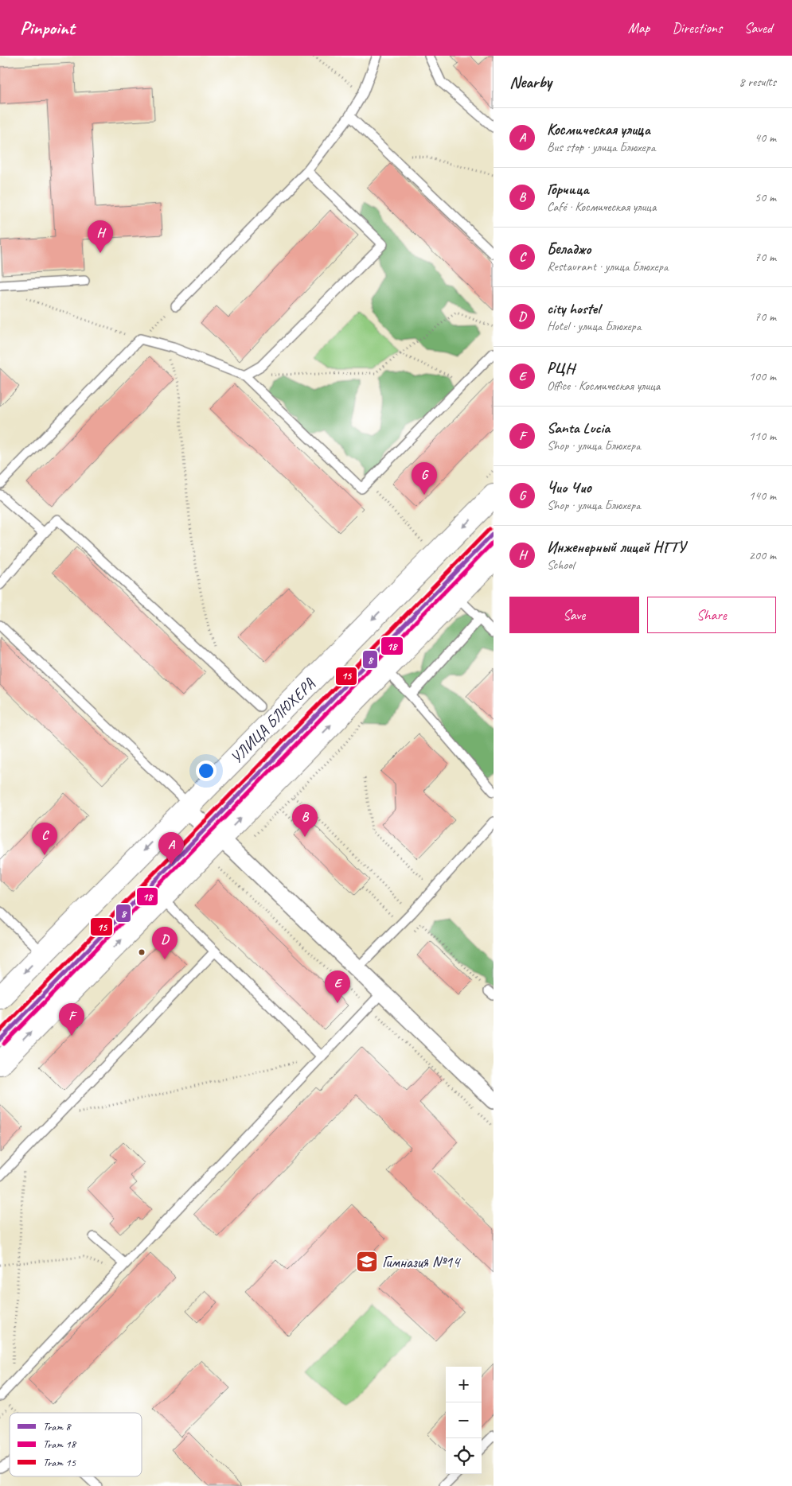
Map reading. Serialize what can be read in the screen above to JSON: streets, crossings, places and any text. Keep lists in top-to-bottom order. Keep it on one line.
{"streets":{"street":["УЛИЦА БЛЮХЕРА"]},"places":{"school or university":["Гимназия №14"]},"lines":["tram line 15","tram line 8","tram line 18"],"legend":["Tram 8","Tram 18","Tram 15"],"page":{"header":"Pinpoint","nav":["Map","Directions","Saved"],"heading":["Nearby","8 results"],"list":[{"mark":"A","name":"Космическая улица","note":"Bus stop · улица Блюхера","value":"40 m"},{"mark":"B","name":"Горчица","note":"Café · Космическая улица","value":"50 m"},{"mark":"C","name":"Беладжо","note":"Restaurant · улица Блюхера","value":"70 m"},{"mark":"D","name":"city hostel","note":"Hotel · улица Блюхера","value":"70 m"},{"mark":"E","name":"РЦН","note":"Office · Космическая улица","value":"100 m"},{"mark":"F","name":"Santa Lucia","note":"Shop · улица Блюхера","value":"110 m"},{"mark":"G","name":"Чио Чио","note":"Shop · улица Блюхера","value":"140 m"},{"mark":"H","name":"Инженерный лицей НГТУ","note":"School","value":"200 m"}],"pins":["H","G","B","C","A","D","E","F"],"buttons":["Save","Share"],"map_buttons":["+","−"]}}
